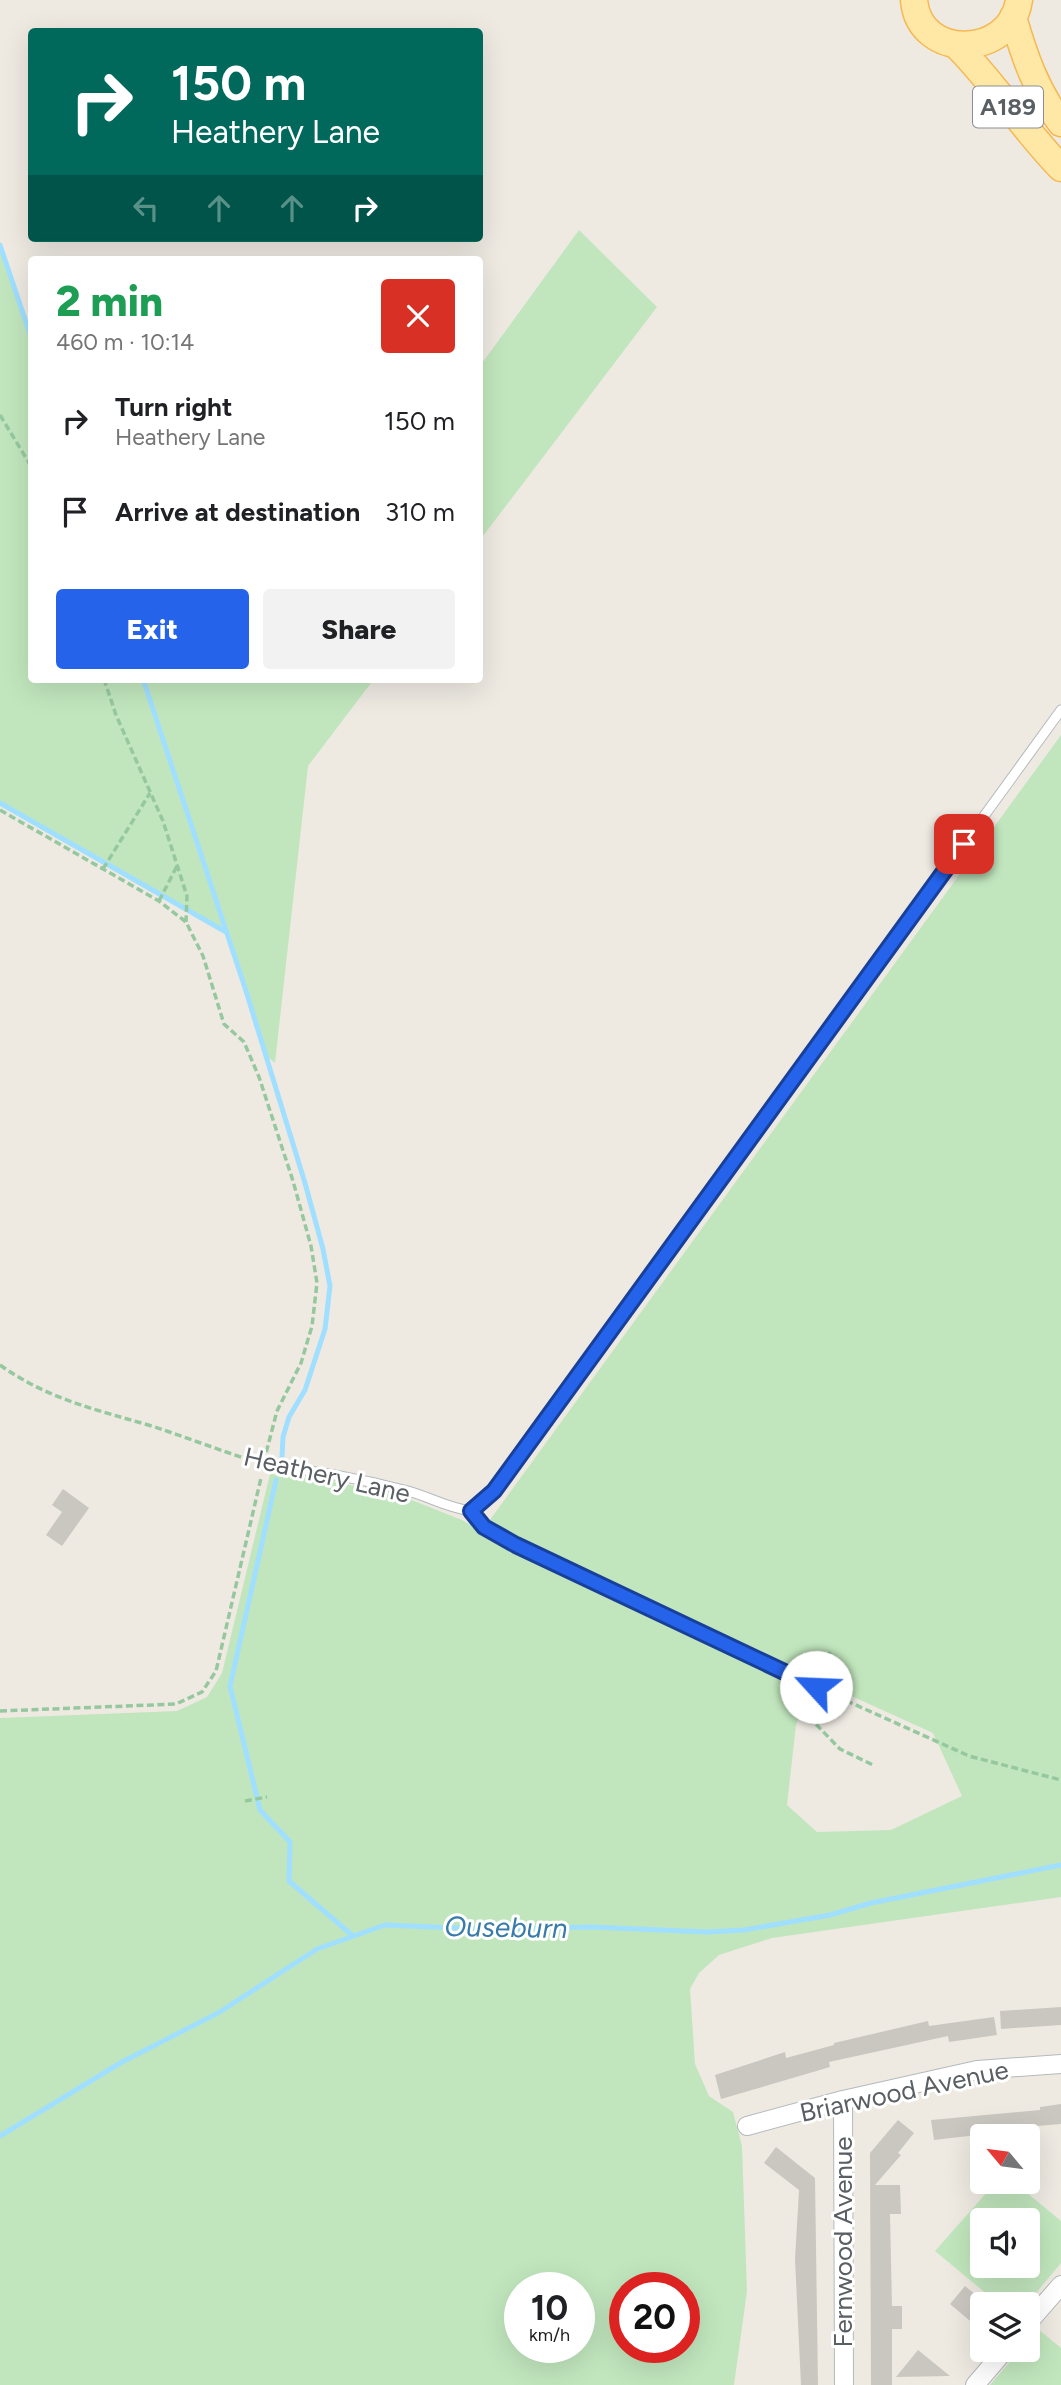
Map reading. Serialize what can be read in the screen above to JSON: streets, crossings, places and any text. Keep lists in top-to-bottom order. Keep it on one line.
{"streets":{"main road":["A189"],"street":["Briarwood Avenue","Fernwood Avenue"],"lane":["Heathery Lane"]},"crossings":[["Briarwood Avenue","Fernwood Avenue"]],"water":["Ouseburn"],"north":"top left","page":{"turn":["150 m","Heathery Lane"],"heading":["2 min","460 m · 10:14"],"list":[{"name":"Turn right","note":"Heathery Lane","value":"150 m"},{"name":"Arrive at destination","value":"310 m"}],"buttons":["Exit","Share"],"speed":"10 km/h","limit":"20"}}
